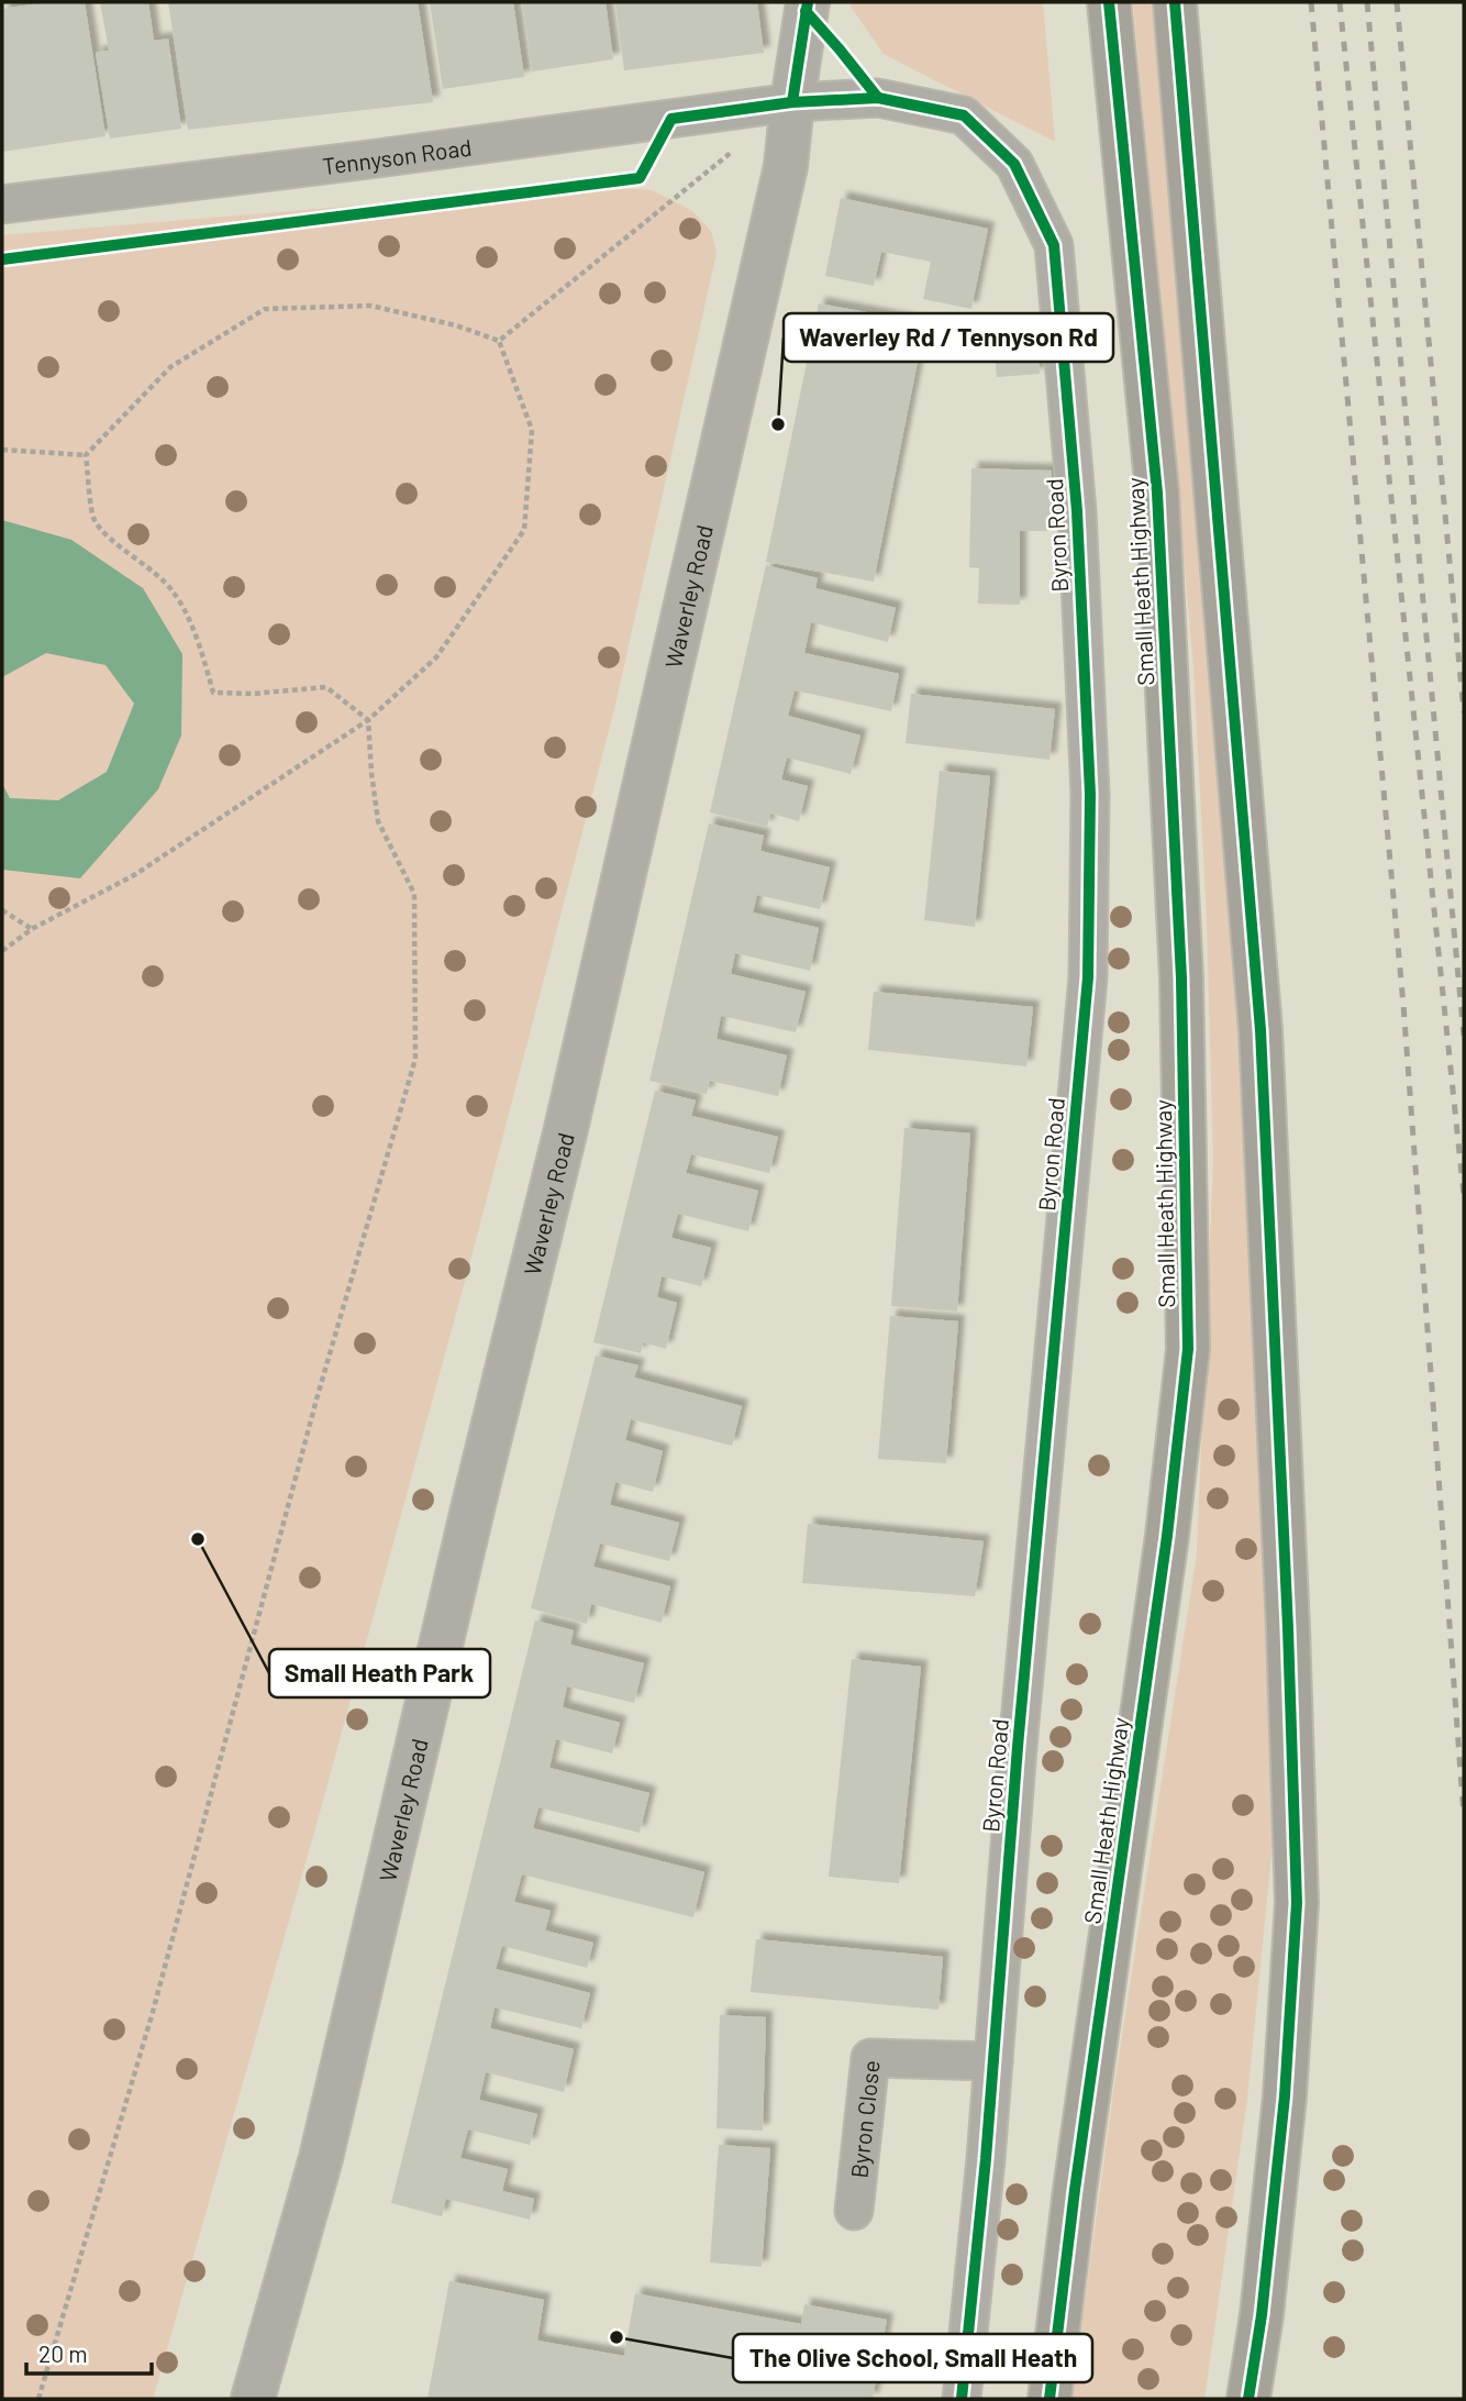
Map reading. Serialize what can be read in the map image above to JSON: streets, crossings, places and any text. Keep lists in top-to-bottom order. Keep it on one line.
{"streets":{"highway":["Small Heath Highway"],"street":["Tennyson Road","Byron Road","Waverley Road","Byron Close"]},"crossings":[["Tennyson Road","Byron Road"],["Tennyson Road","Waverley Road"],["Byron Road","Waverley Road"],["Byron Road","Byron Close"]],"places":["Waverley Rd / Tennyson Rd","Small Heath Park","The Olive School, Small Heath"],"scale_bar":"20 m"}
